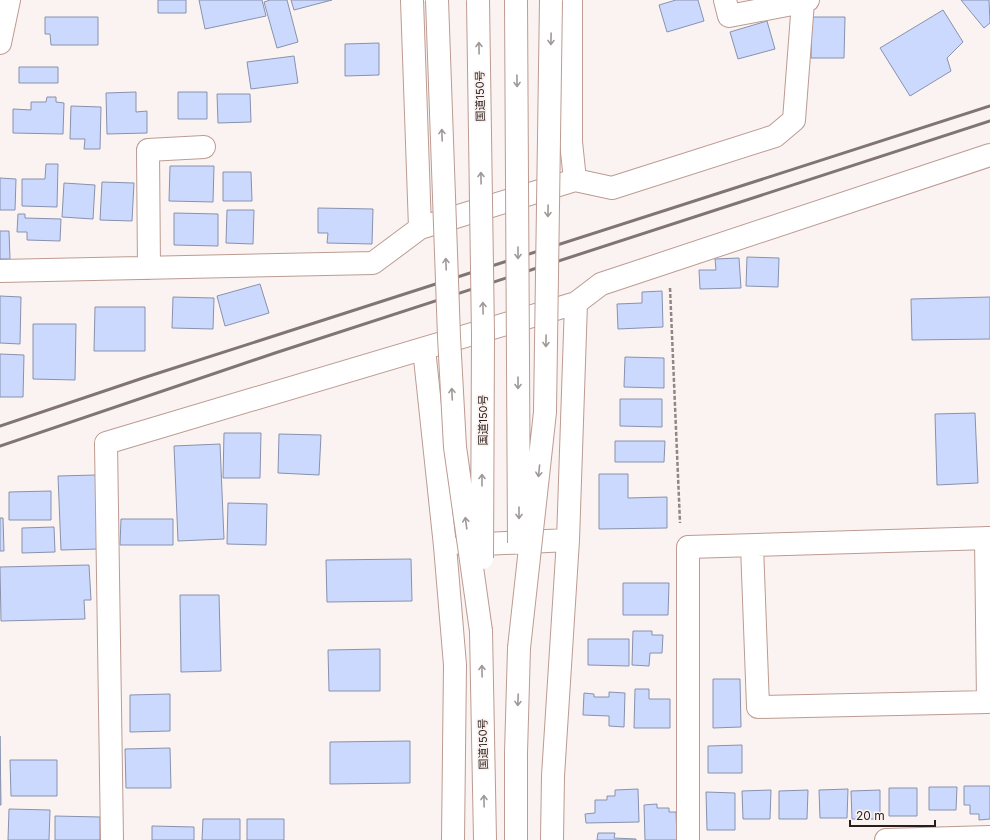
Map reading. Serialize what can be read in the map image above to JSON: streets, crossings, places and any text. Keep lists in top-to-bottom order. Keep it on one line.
{"streets":{"main road":["国道150号"]},"scale_bar":"20 m"}
